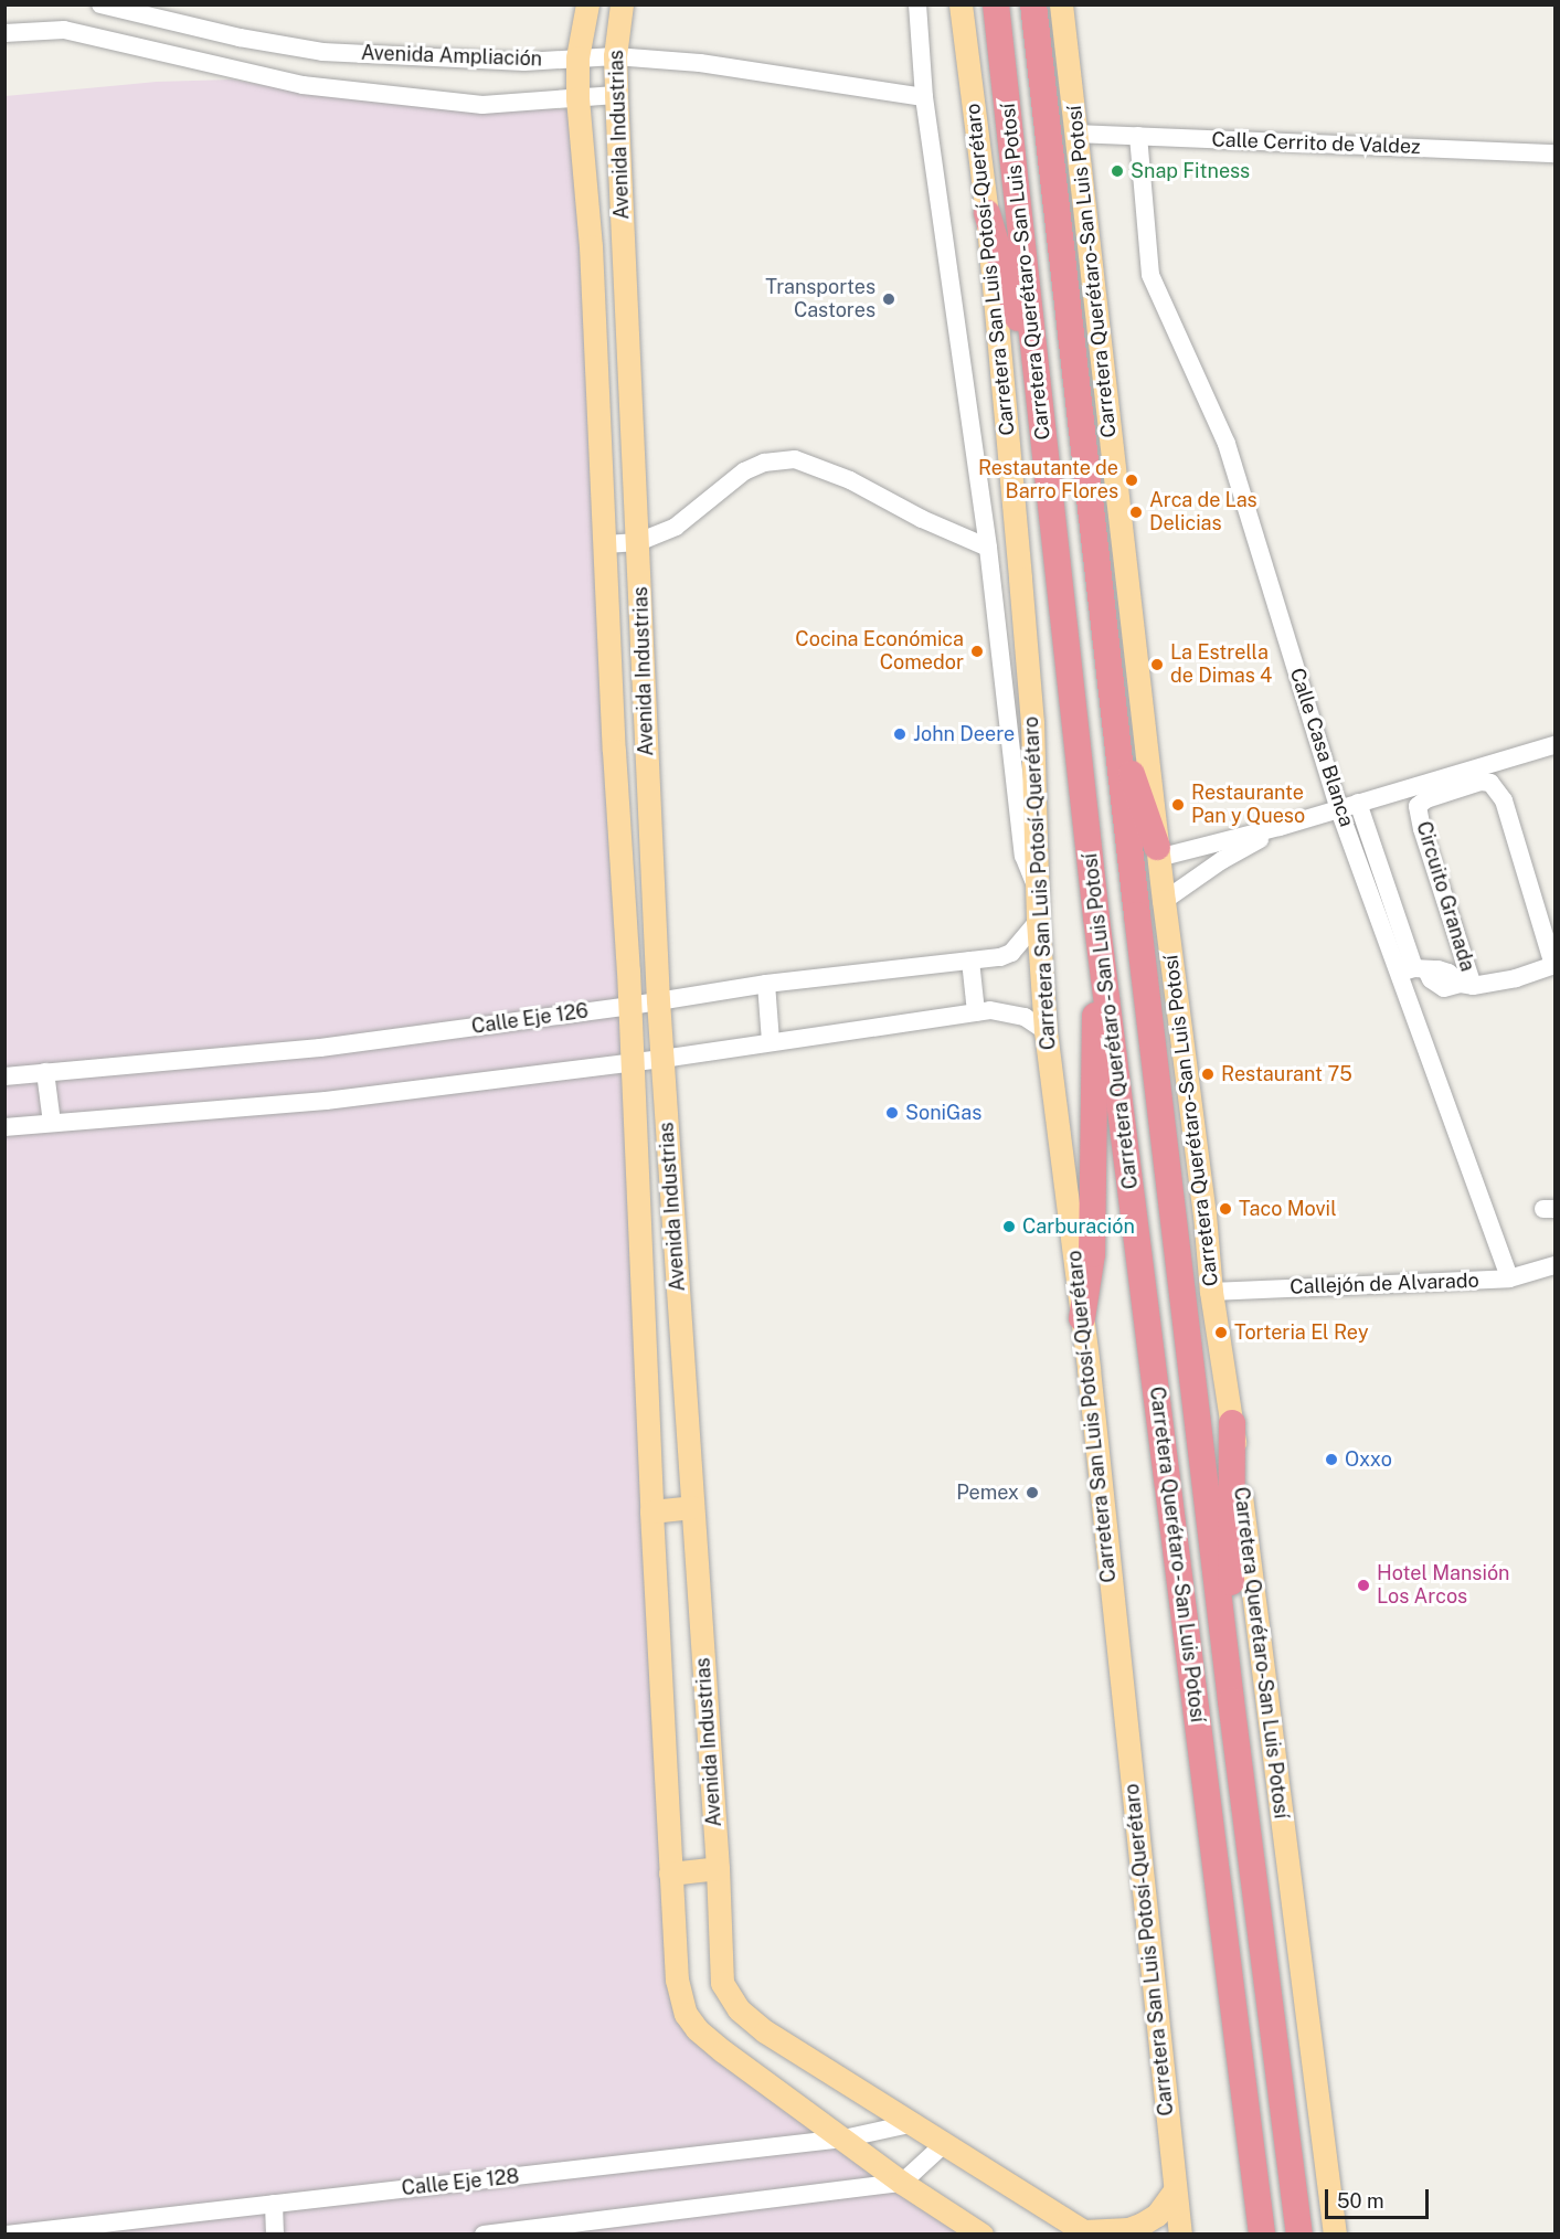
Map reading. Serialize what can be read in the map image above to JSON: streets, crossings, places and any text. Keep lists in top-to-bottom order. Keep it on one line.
{"streets":{"highway":["Carretera Querétaro - San Luis Potosí"],"main road":["Avenida Industrias","Carretera San Luis Potosí-Querétaro","Carretera Querétaro-San Luis Potosí"],"street":["Avenida Ampliación","Calle Cerrito de Valdez","Calle Casa Blanca","Circuito Granada","Calle Eje 126","Callejón de Alvarado","Calle Eje 128"]},"crossings":[["Avenida Ampliación","Avenida Industrias"],["Avenida Industrias","Calle Eje 126"],["Avenida Industrias","Calle Eje 128"],["Calle Cerrito de Valdez","Carretera Querétaro-San Luis Potosí"],["Calle Cerrito de Valdez","Calle Casa Blanca"],["Carretera San Luis Potosí-Querétaro","Calle Eje 126"],["Carretera Querétaro-San Luis Potosí","Callejón de Alvarado"],["Calle Casa Blanca","Callejón de Alvarado"]],"places":["Snap Fitness","Transportes Castores","Restautante de Barro Flores","Arca de Las Delicias","Cocina Económica Comedor","La Estrella de Dimas 4","John Deere","Restaurante Pan y Queso","Restaurant 75","SoniGas","Taco Movil","Carburación","Torteria El Rey","Oxxo","Pemex","Hotel Mansión Los Arcos"],"scale_bar":"50 m"}
